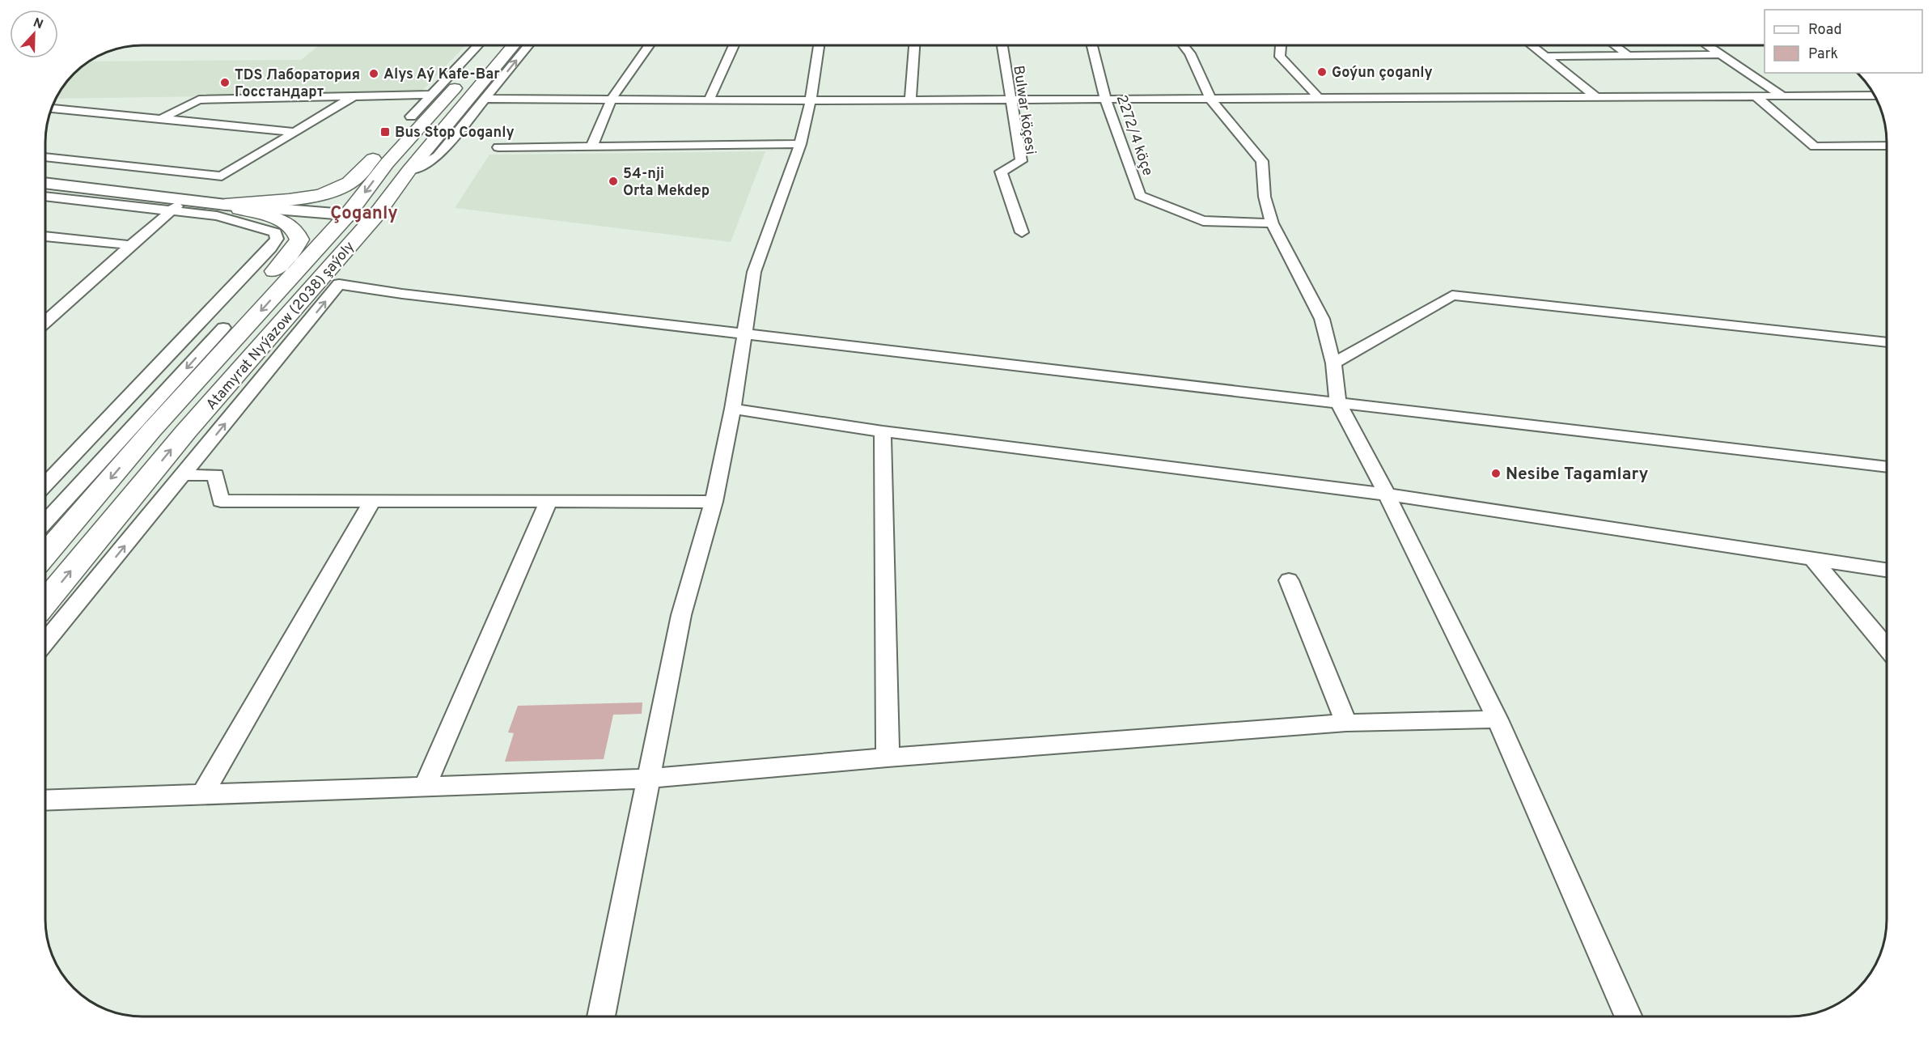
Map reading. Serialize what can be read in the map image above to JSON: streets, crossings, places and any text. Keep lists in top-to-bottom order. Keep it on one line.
{"streets":{"main road":["Atamyrat Nyýazow (2038) şaýoly"],"street":["Bulwar köçesi","2272/4 köçe"]},"districts":["Çoganly"],"places":{"other":["Goýun çoganly","Alys Aý Kafe-Bar","TDS Лаборатория Госстандарт","54-nji Orta Mekdep","Nesibe Tagamlary"],"transit":["Bus Stop Coganly"]},"legend":["Road","Park"],"north":"top"}
